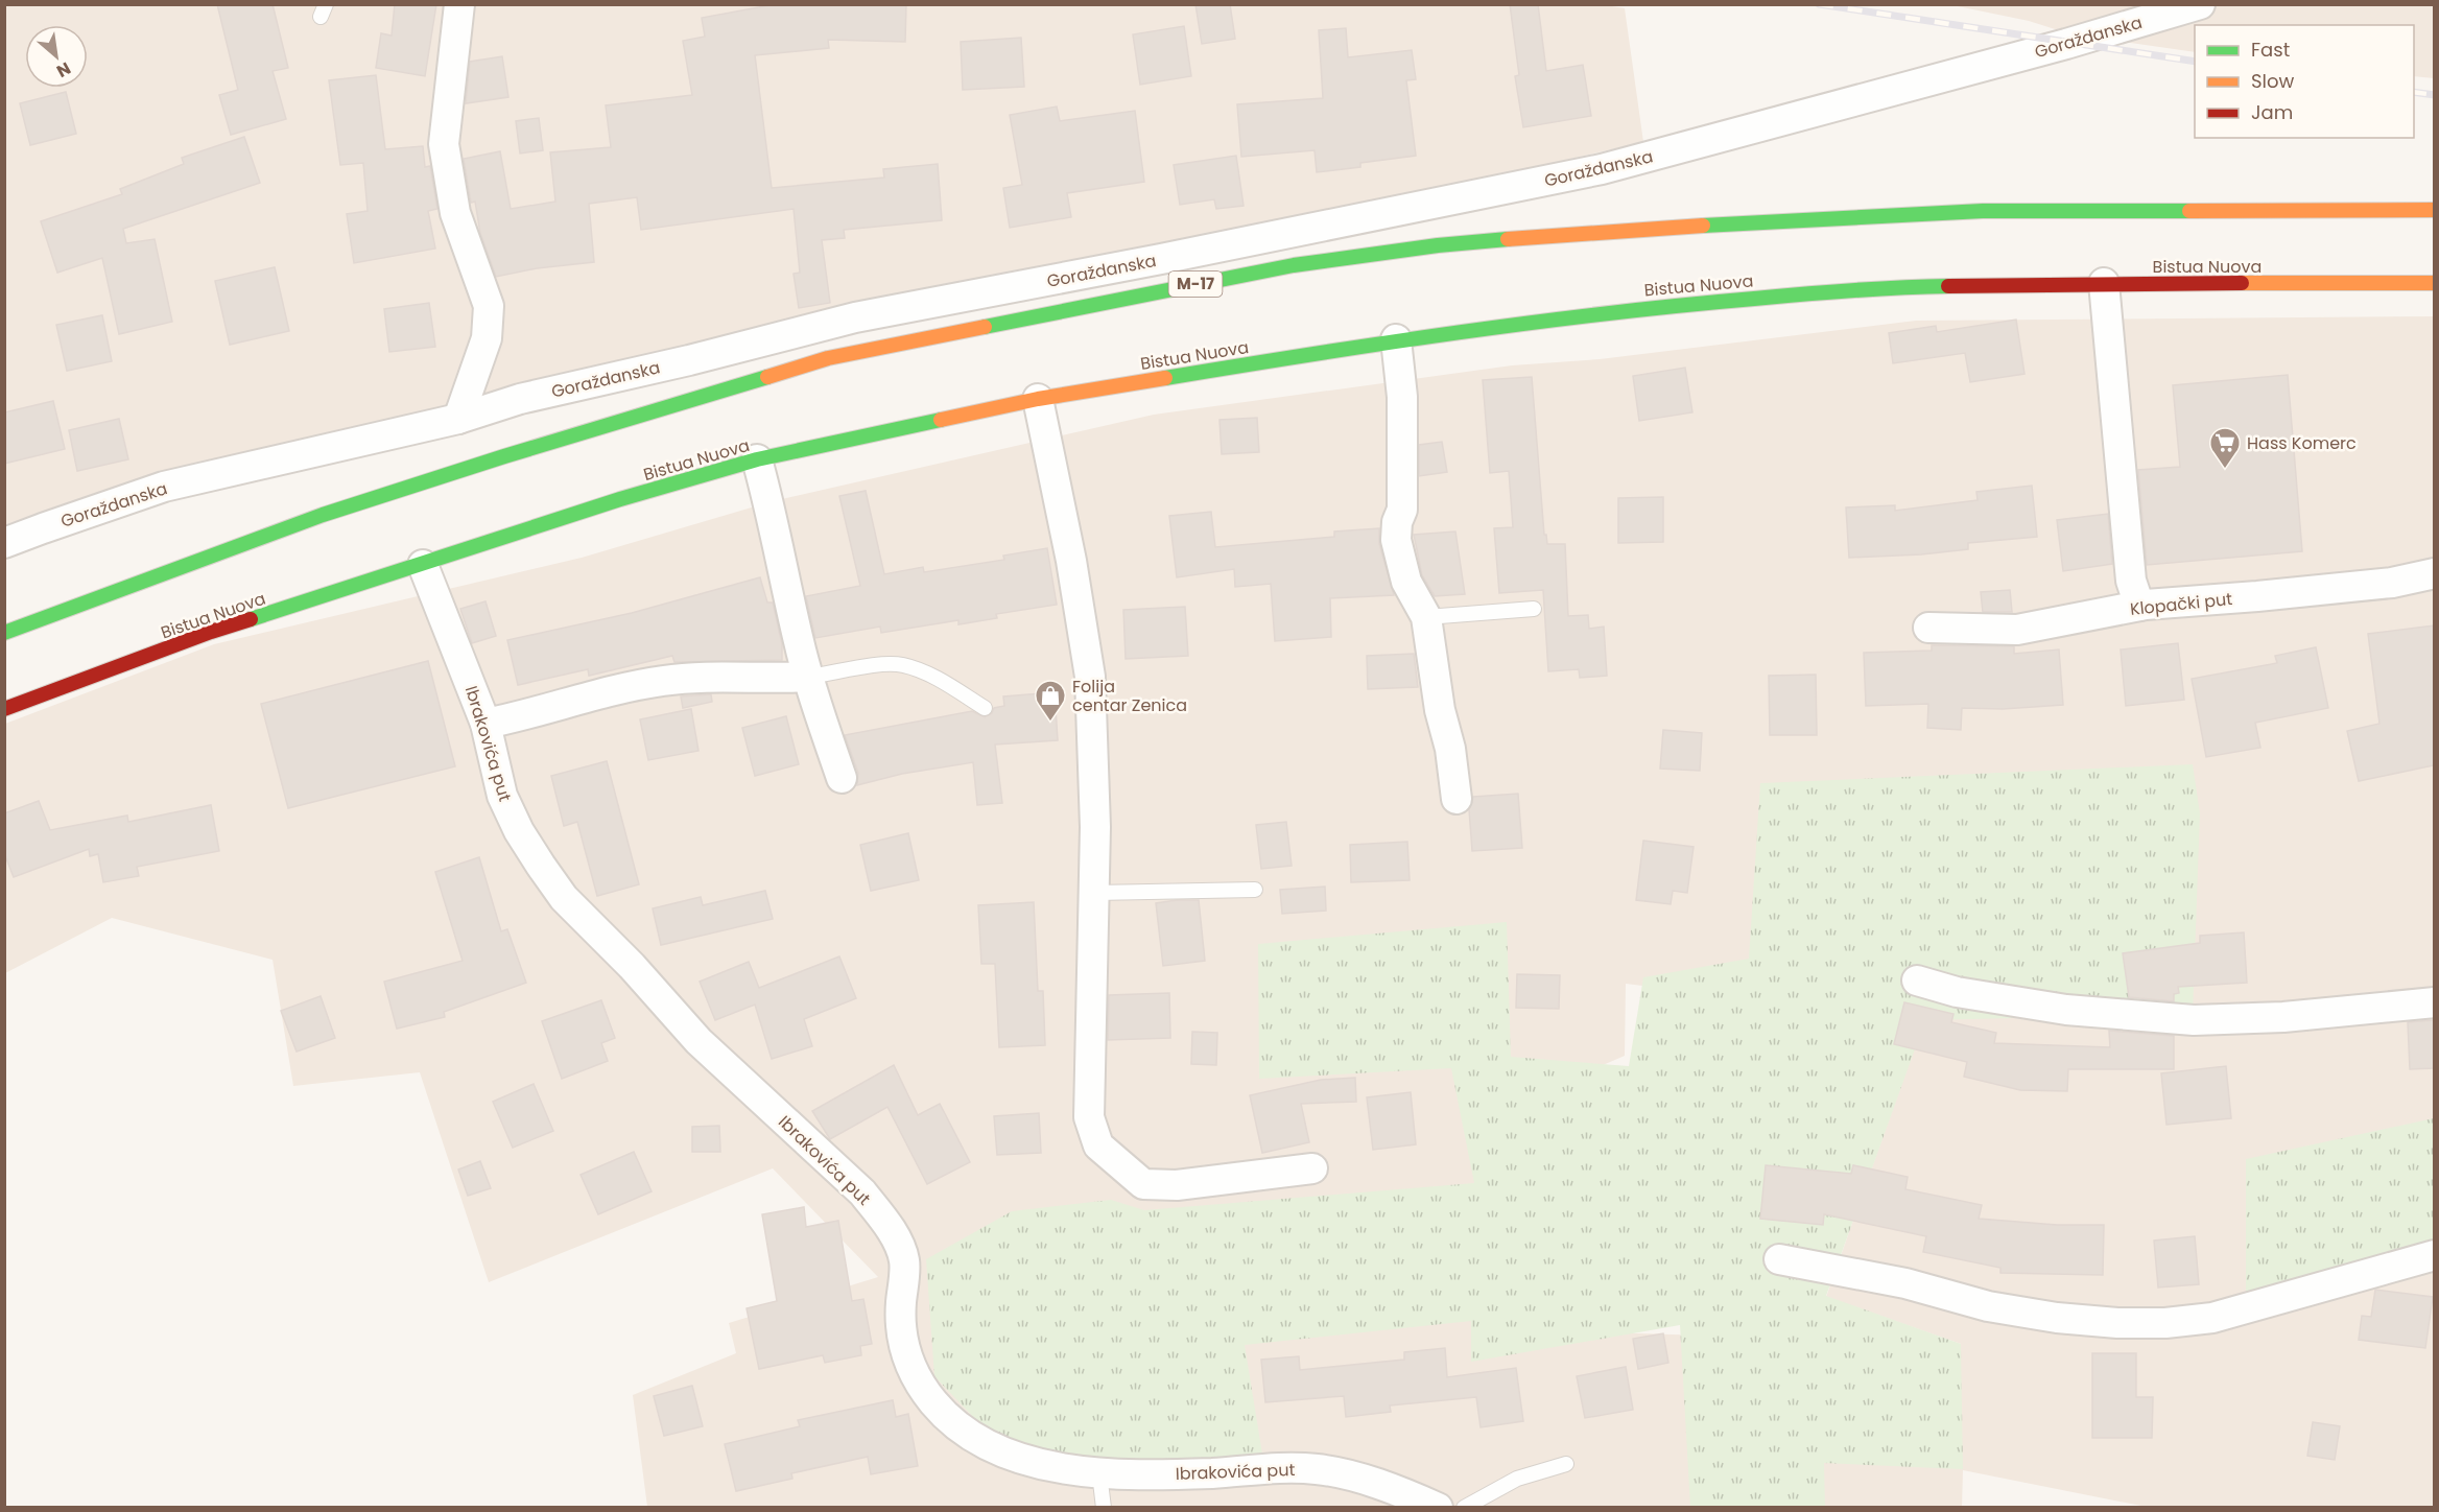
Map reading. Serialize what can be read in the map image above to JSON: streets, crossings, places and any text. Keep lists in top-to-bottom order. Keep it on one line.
{"streets":{"main road":["Bistua Nuova","M-17"],"street":["Goraždanska","Klopački put","Ibrakovića put"]},"crossings":[["Bistua Nuova","Ibrakovića put"]],"places":{"supermarket":["Hass Komerc"],"shop":["Folija centar Zenica"]},"legend":["Fast","Slow","Jam"],"north":"bottom right"}
